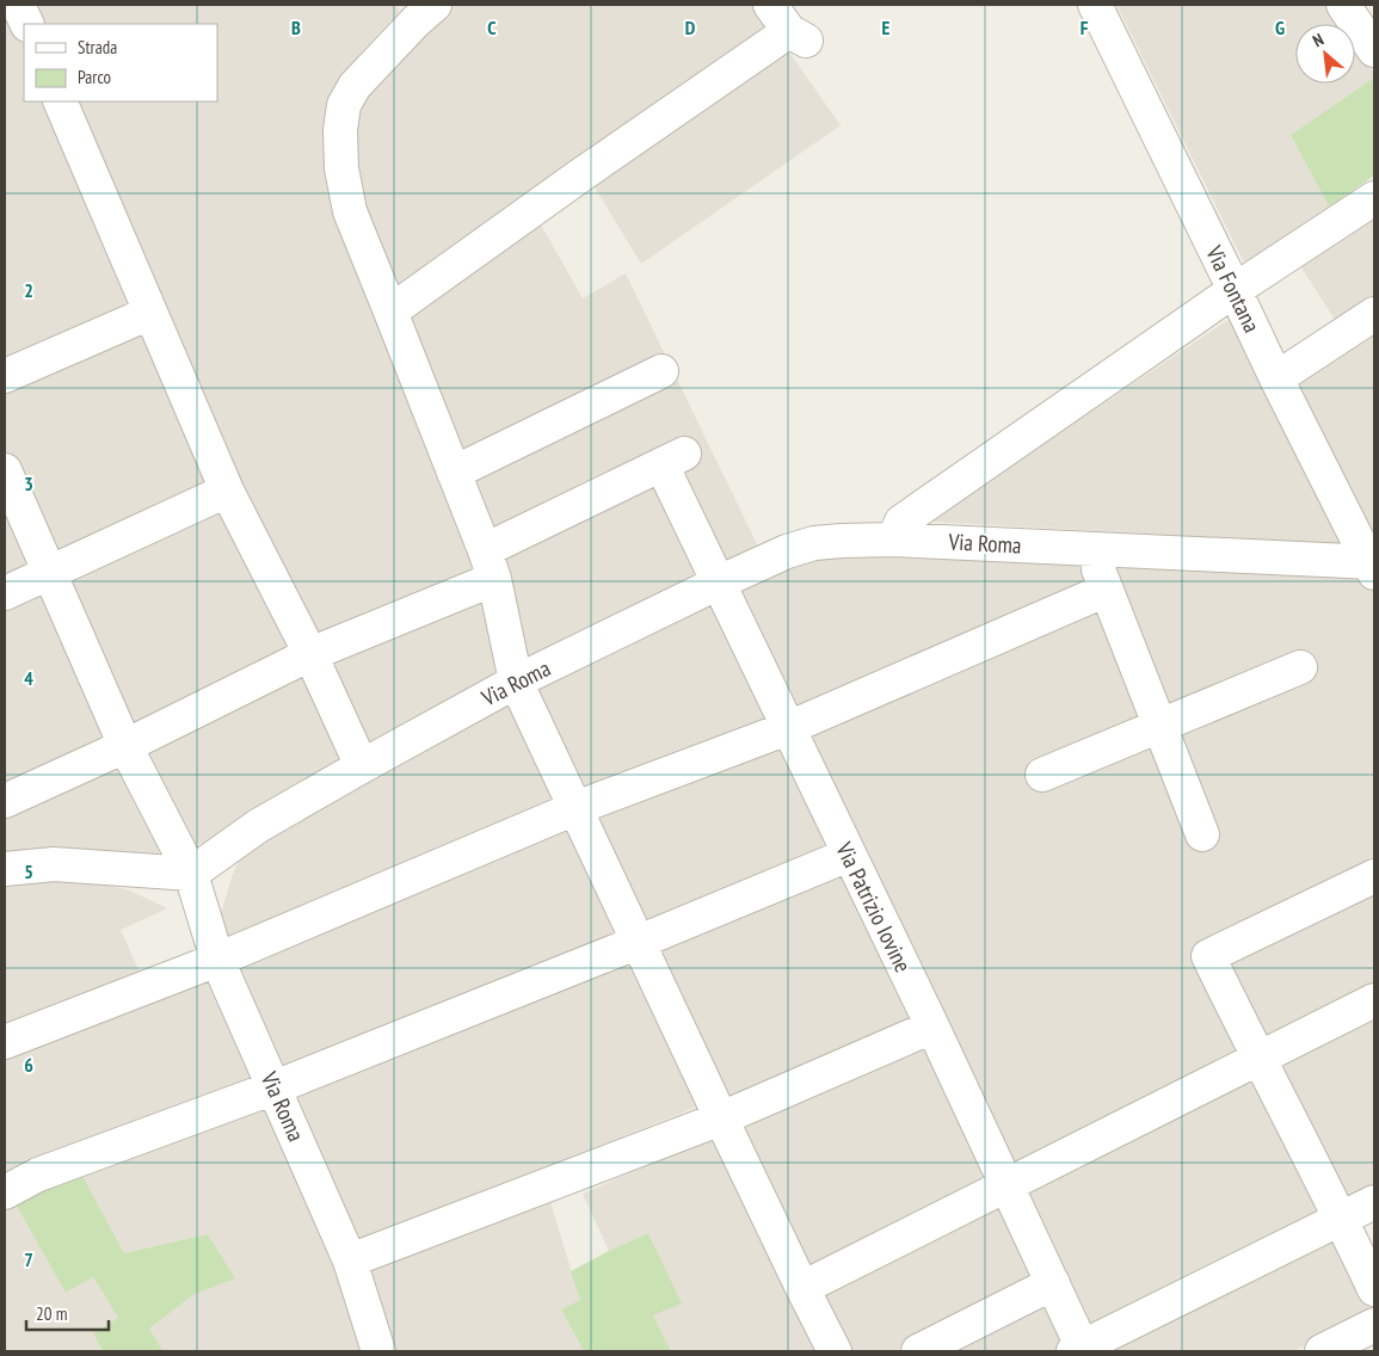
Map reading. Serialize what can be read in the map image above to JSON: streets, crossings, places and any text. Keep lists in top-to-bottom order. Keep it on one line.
{"streets":{"street":["Via Fontana","Via Roma","Via Patrizio Iovine"]},"crossings":[["Via Fontana","Via Roma"],["Via Roma","Via Patrizio Iovine"]],"legend":["Strada","Parco"],"scale_bar":"20 m","north":"top left","grid":{"columns":["B","C","D","E","F","G"],"rows":["2","3","4","5","6","7"]}}
